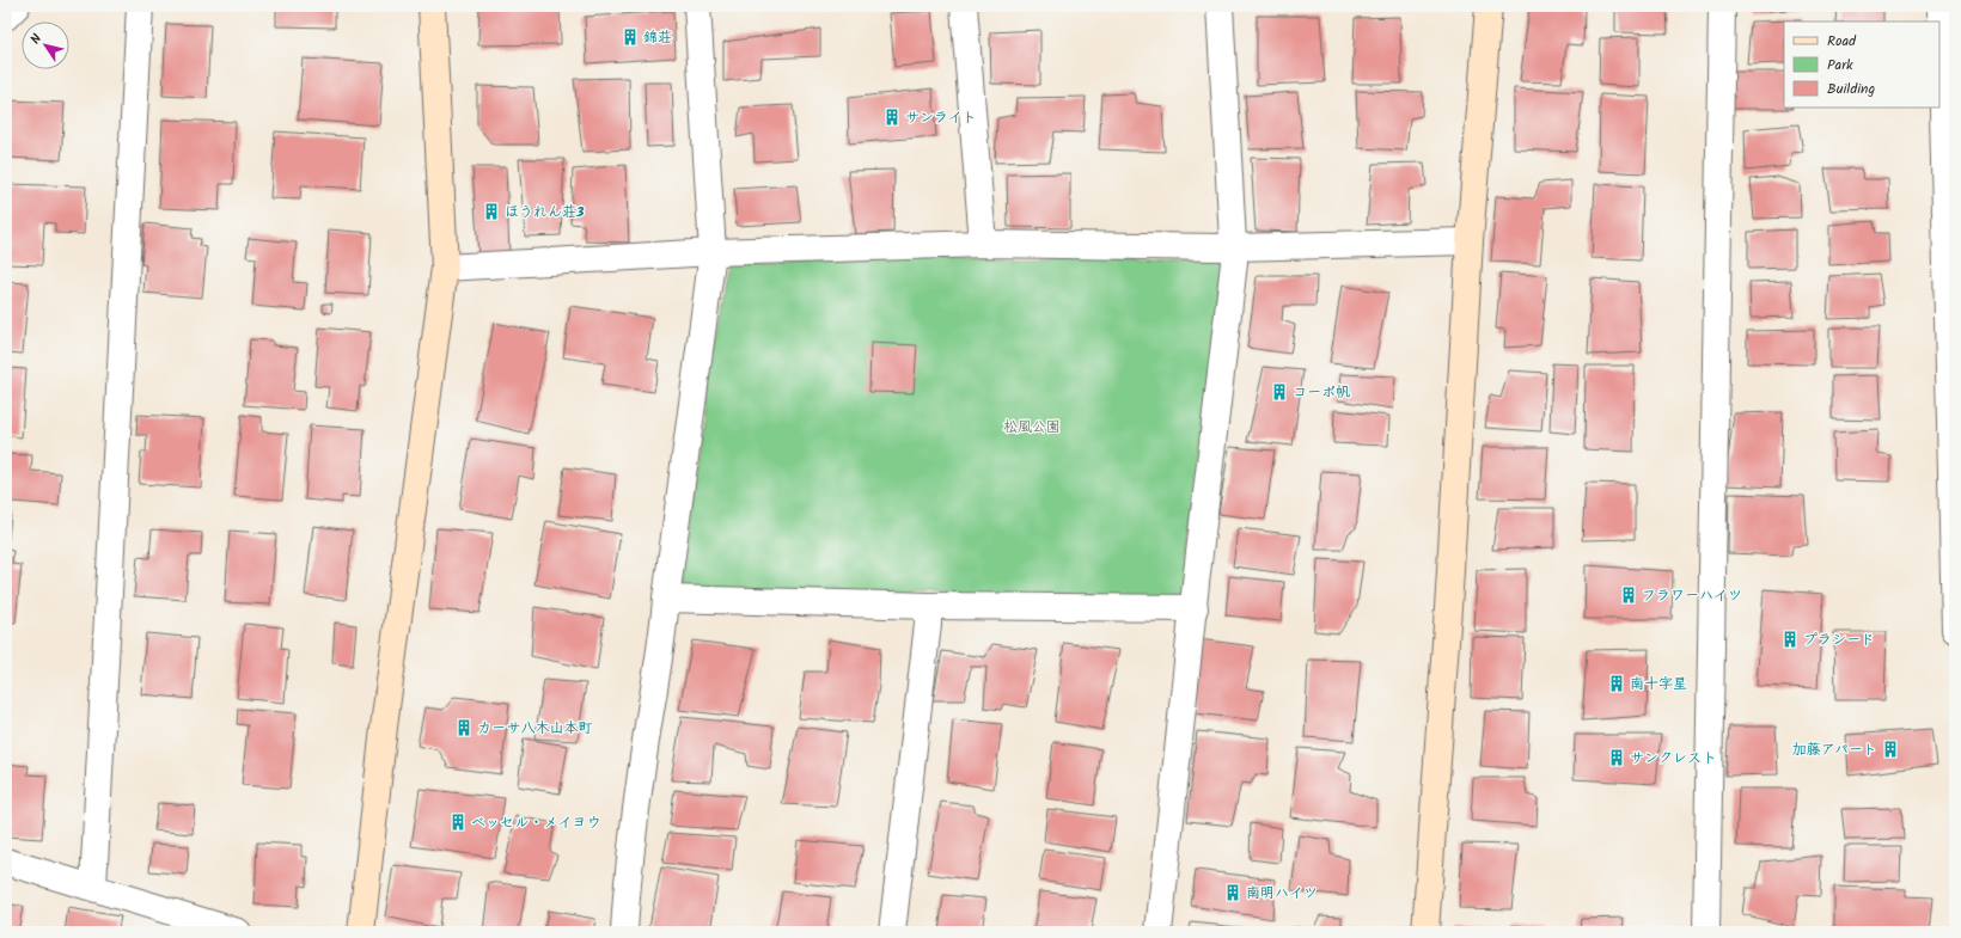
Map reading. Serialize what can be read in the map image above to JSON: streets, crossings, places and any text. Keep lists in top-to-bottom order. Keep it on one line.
{"parks":["松風公園"],"places":{"building":["錦荘","サンライト","ほうれん荘3","コーポ帆","フラワーハイツ","プラシード","南十字星","カーサ八木山本町","加藤アパート","サンクレスト","ベッセル・メイヨウ","南明ハイツ"]},"legend":["Road","Park","Building"],"north":"top left"}
